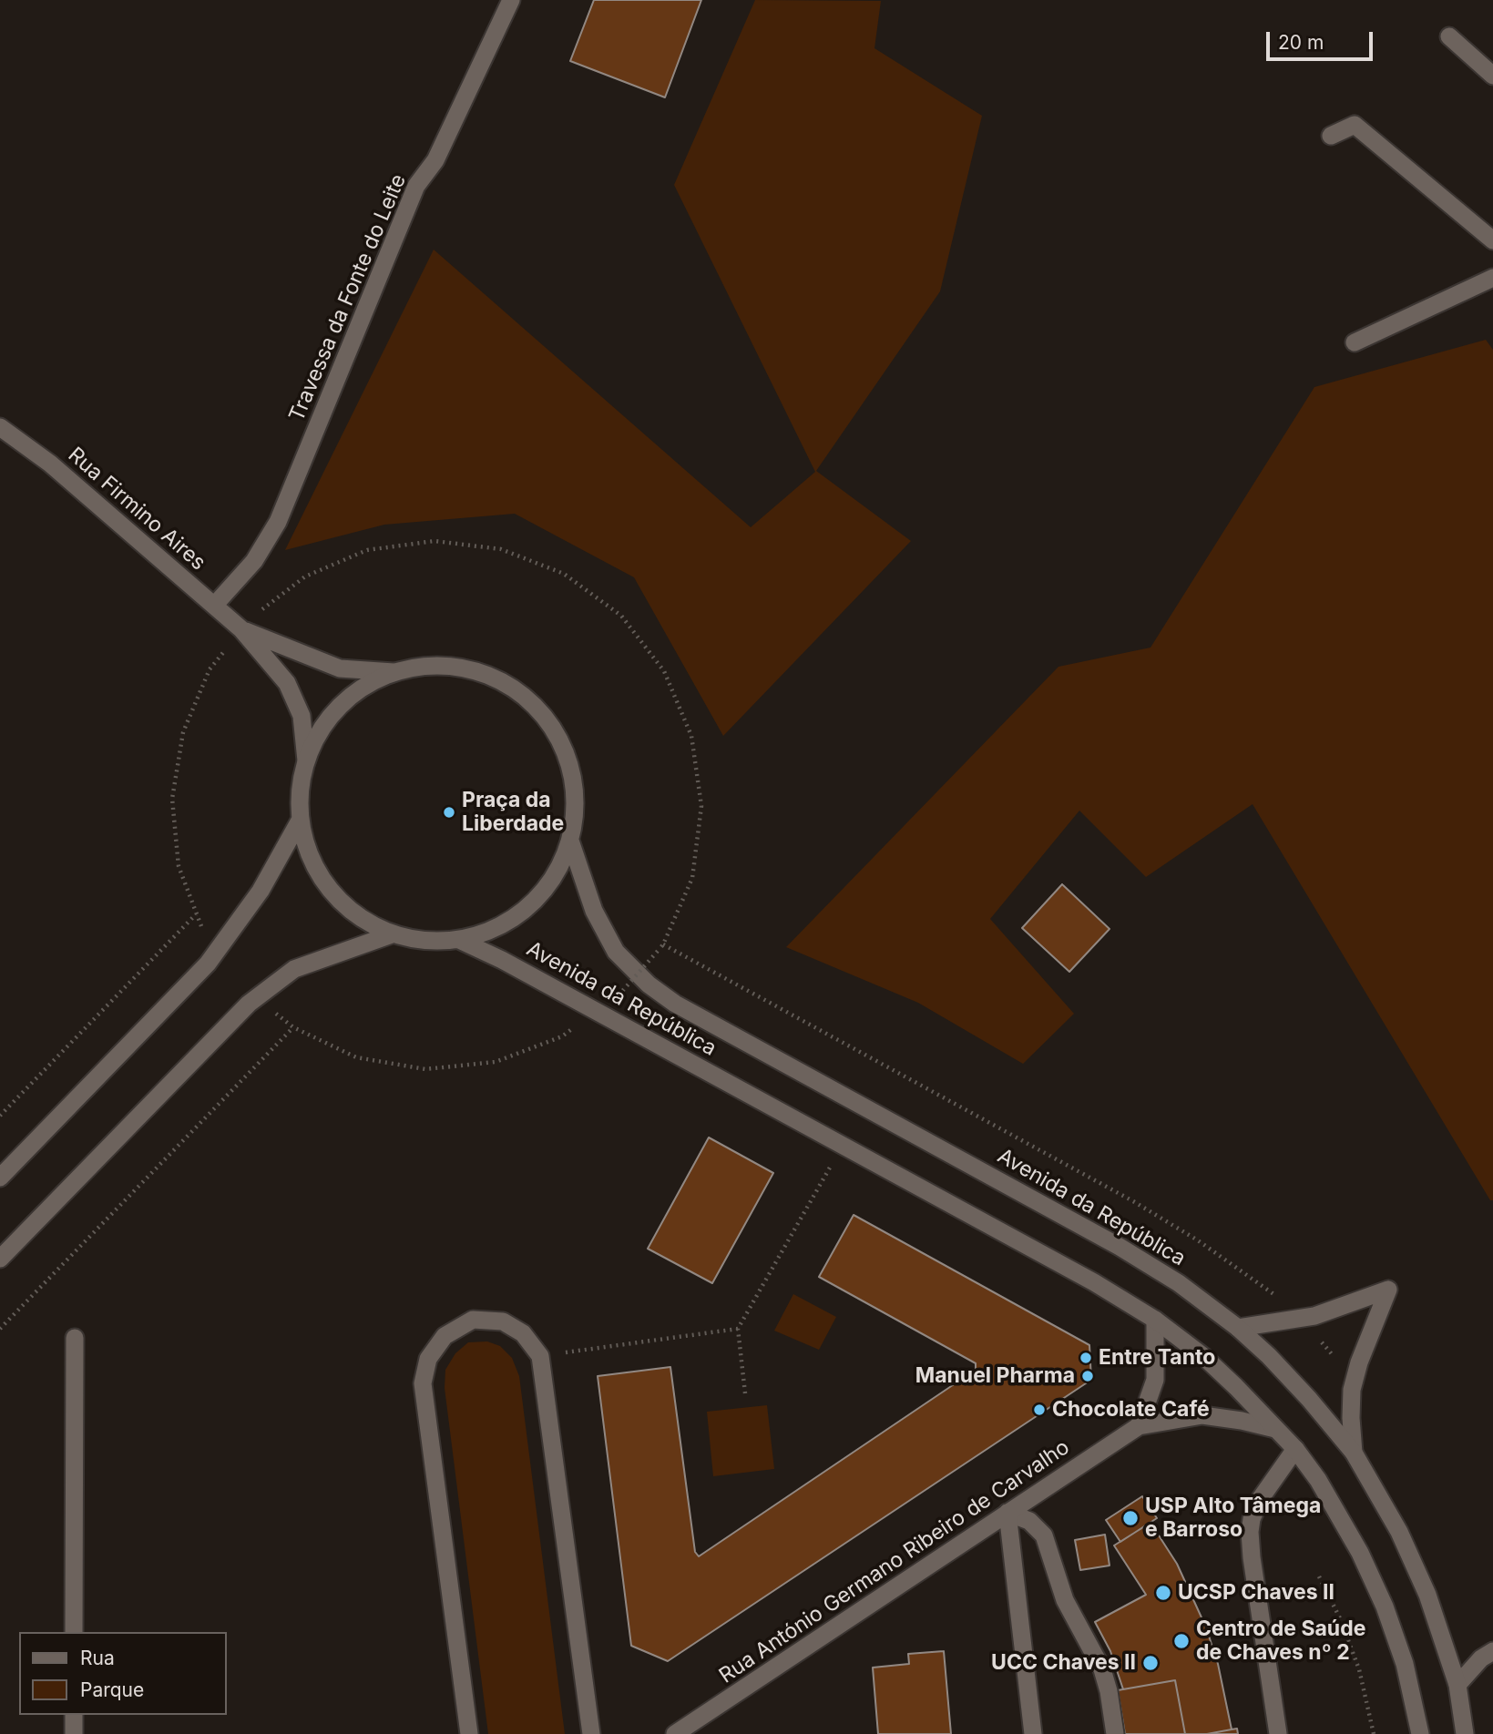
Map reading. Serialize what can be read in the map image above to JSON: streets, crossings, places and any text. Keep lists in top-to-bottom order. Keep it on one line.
{"streets":{"street":["Travessa da Fonte do Leite","Rua Firmino Aires","Avenida da República","Rua António Germano Ribeiro de Carvalho"]},"crossings":[["Travessa da Fonte do Leite","Rua Firmino Aires"],["Avenida da República","Rua António Germano Ribeiro de Carvalho"]],"places":["Praça da Liberdade","Entre Tanto","Manuel Pharma","Chocolate Café","USP Alto Tâmega e Barroso","UCSP Chaves II","Centro de Saúde de Chaves nº 2","UCC Chaves II"],"legend":["Rua","Parque"],"scale_bar":"20 m"}
